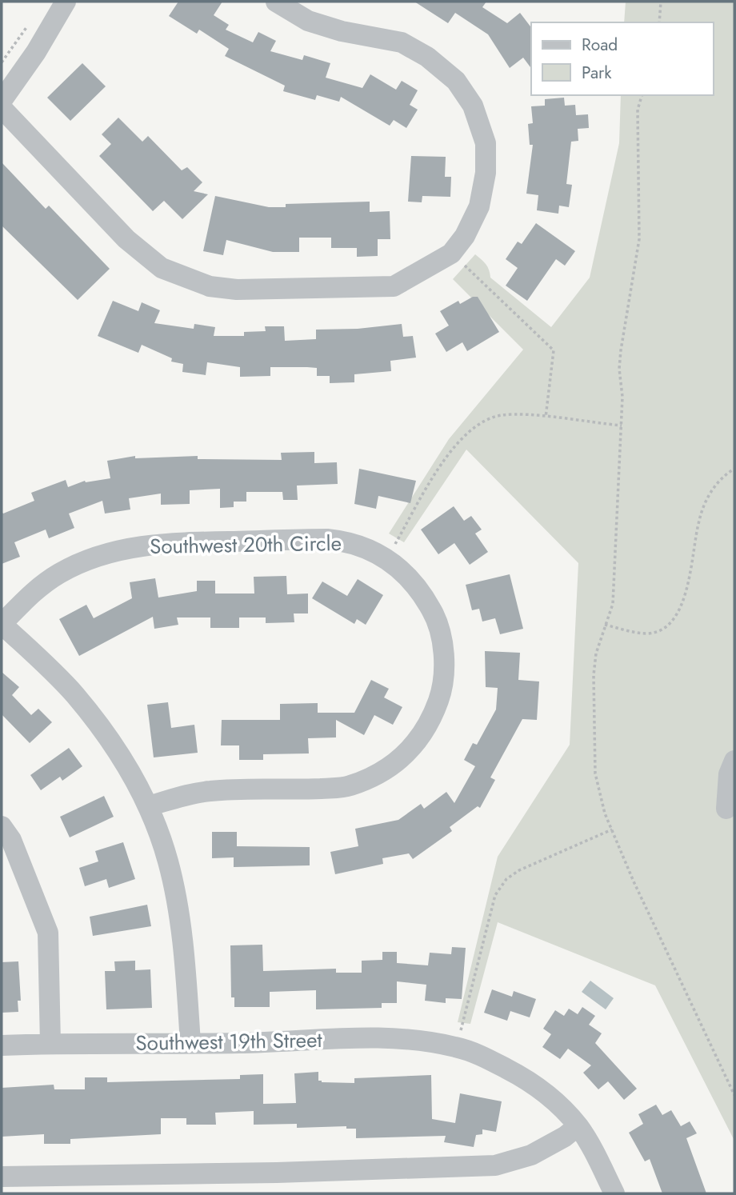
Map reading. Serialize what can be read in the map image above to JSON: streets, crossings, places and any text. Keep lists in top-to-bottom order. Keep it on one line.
{"streets":{"street":["Southwest 20th Circle","Southwest 19th Street"]},"legend":["Road","Park"]}
